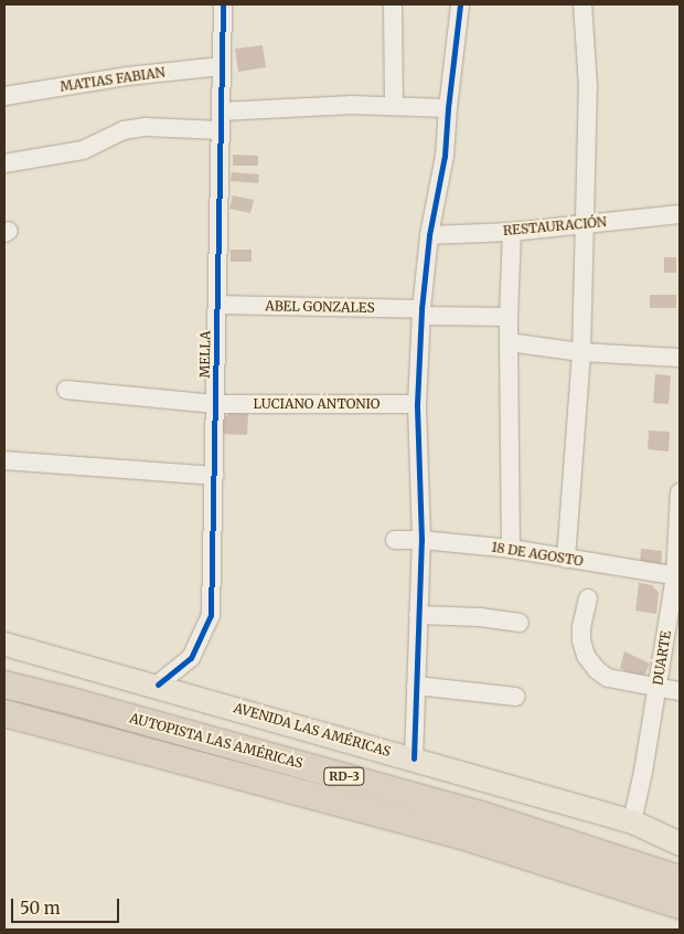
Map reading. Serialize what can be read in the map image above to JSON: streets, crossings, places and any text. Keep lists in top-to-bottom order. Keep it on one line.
{"streets":{"highway":["AUTOPISTA LAS AMÉRICAS","RD-3"],"main road":["AVENIDA LAS AMÉRICAS"],"street":["MATIAS FABIAN","RESTAURACIÓN","ABEL GONZALES","MELLA","LUCIANO ANTONIO","18 DE AGOSTO","DUARTE"]},"crossings":[["MATIAS FABIAN","MELLA"],["ABEL GONZALES","MELLA"],["MELLA","LUCIANO ANTONIO"],["MELLA","AVENIDA LAS AMÉRICAS"],["18 DE AGOSTO","DUARTE"],["DUARTE","AVENIDA LAS AMÉRICAS"]],"scale_bar":"50 m"}
